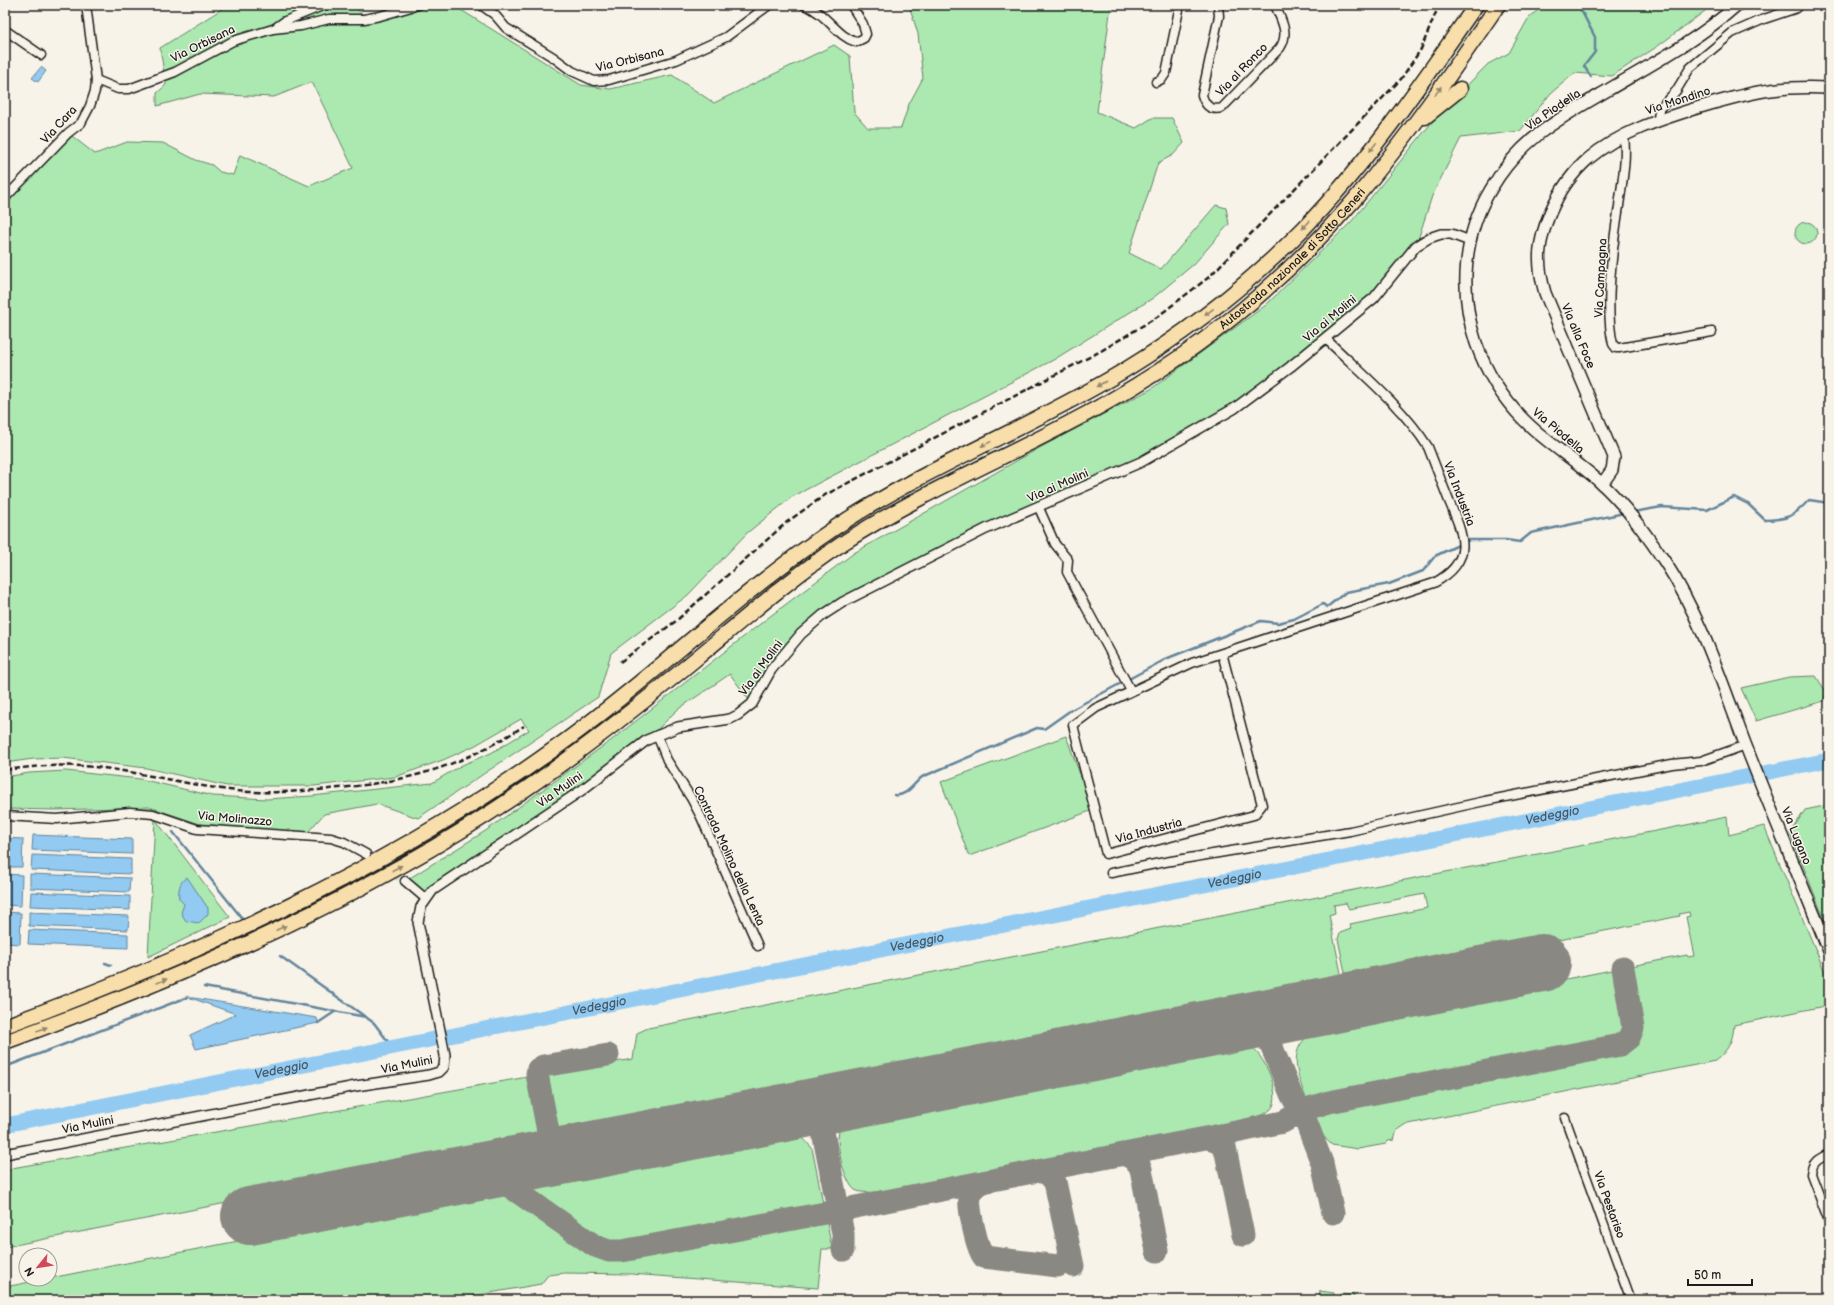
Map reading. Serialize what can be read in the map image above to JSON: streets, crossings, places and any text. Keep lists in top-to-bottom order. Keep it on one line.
{"streets":{"highway":["Autostrada nazionale di Sotto Ceneri"],"main road":["Via Mondino","Via Piodella","Via alla Foce","Via Lugano"],"street":["Via Orbisana","Via al Ronco","Via Cara","Via Campagna","Via ai Molini","Via Industria","Via Mulini","Via Molinazzo","Contrada Molino della Lenta","Via Pestariso"]},"crossings":[["Via Orbisana","Via Cara"],["Via Mondino","Via Campagna"],["Via Mondino","Via alla Foce"],["Via Piodella","Via ai Molini"],["Via Piodella","Via alla Foce"],["Via Piodella","Via Lugano"],["Via ai Molini","Via Industria"],["Via ai Molini","Via Mulini"],["Via ai Molini","Contrada Molino della Lenta"]],"water":["Vedeggio"],"scale_bar":"50 m","north":"bottom left"}
